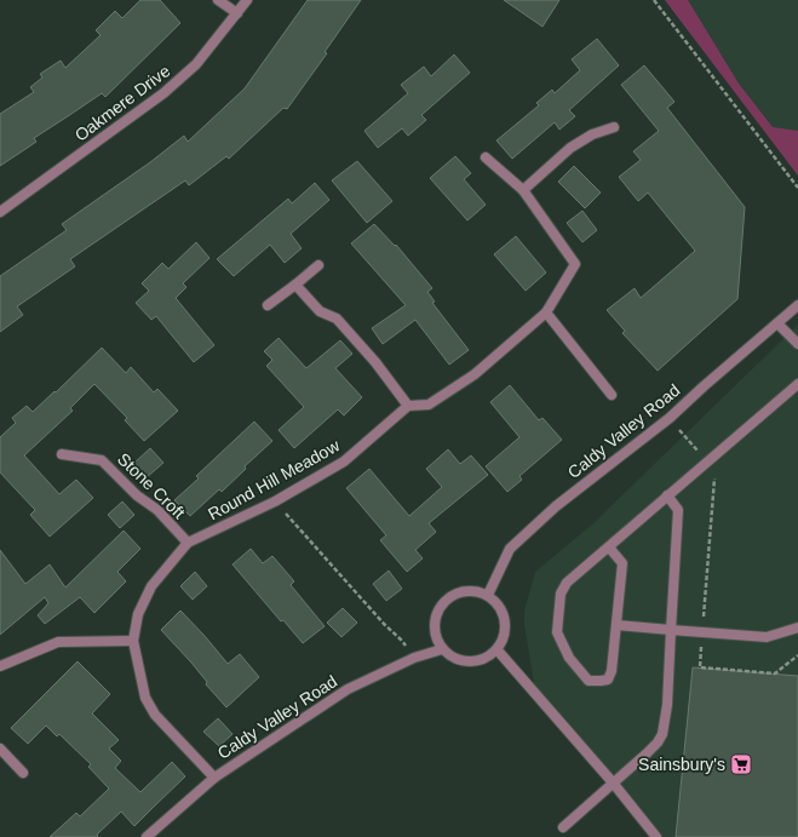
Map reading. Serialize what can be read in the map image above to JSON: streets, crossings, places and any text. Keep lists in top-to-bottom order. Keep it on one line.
{"streets":{"street":["Oakmere Drive","Caldy Valley Road","Round Hill Meadow","Stone Croft"]},"crossings":[["Caldy Valley Road","Round Hill Meadow"],["Round Hill Meadow","Stone Croft"]],"places":{"supermarket":["Sainsbury's"]}}
